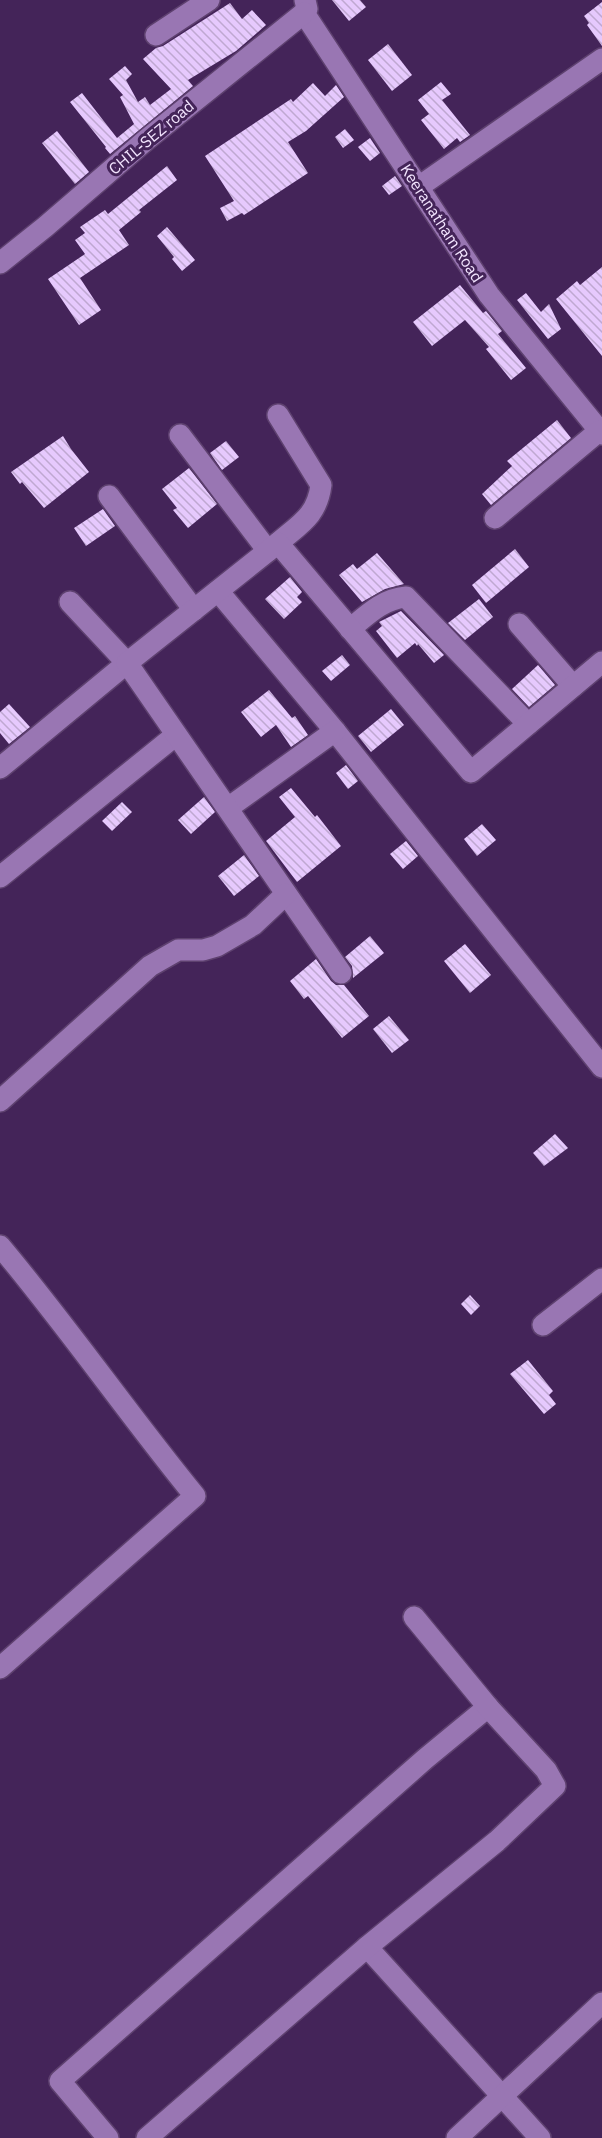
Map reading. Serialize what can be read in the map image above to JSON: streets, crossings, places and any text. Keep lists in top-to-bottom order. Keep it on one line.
{"streets":{"street":["CHIL-SEZ road","Keeranatham Road"]},"crossings":[["CHIL-SEZ road","Keeranatham Road"]]}
